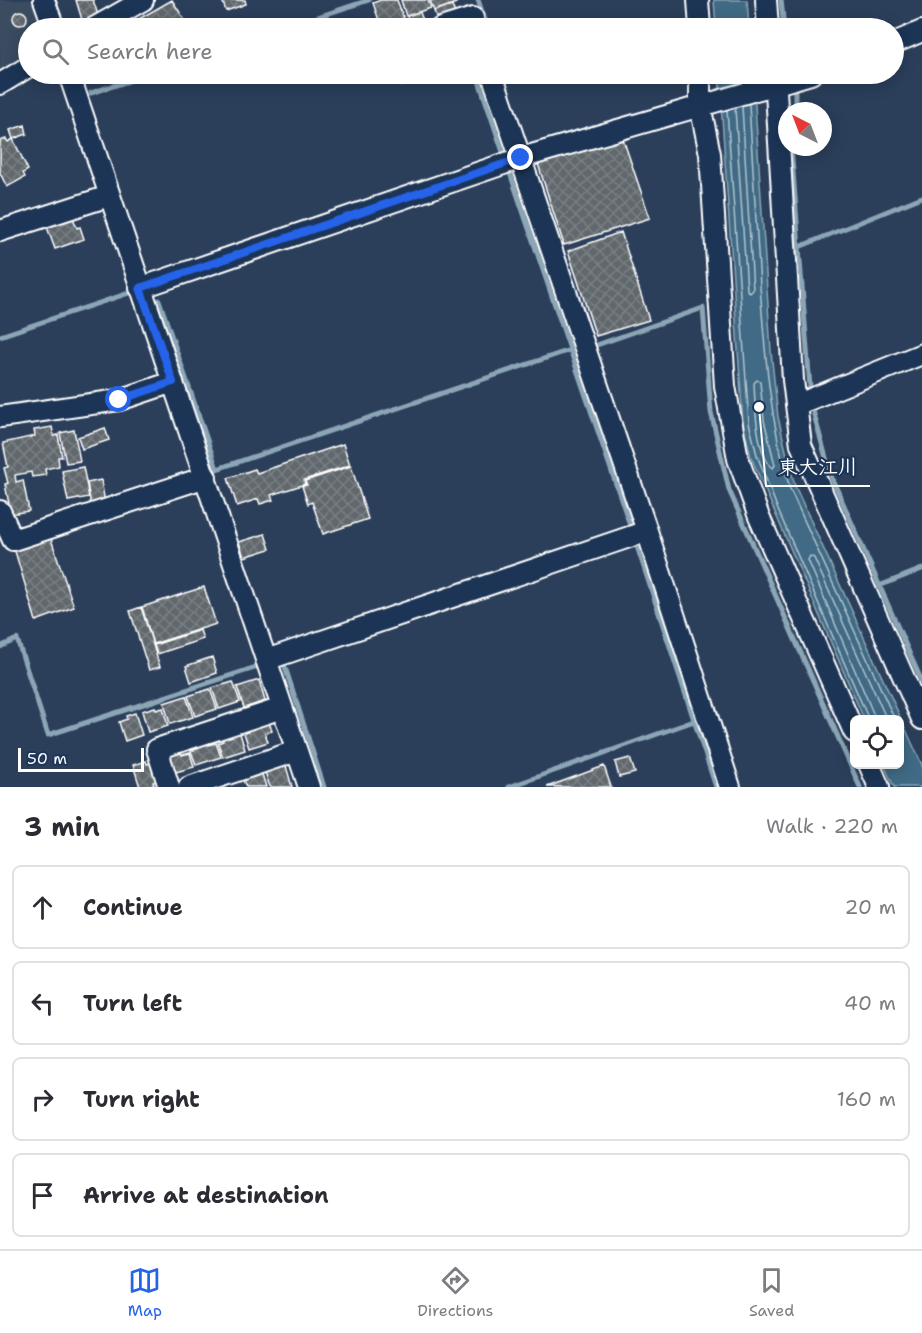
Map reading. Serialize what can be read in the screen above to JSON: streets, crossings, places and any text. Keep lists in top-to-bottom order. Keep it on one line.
{"places":["東大江川"],"scale_bar":"50 m","north":"top left","page":{"search":"Search here","scale":"50 m","heading":["3 min","Walk · 220 m"],"list":[["Continue","20 m"],["Turn left","40 m"],["Turn right","160 m"],"Arrive at destination"],"nav":["Map","Directions","Saved"]}}
